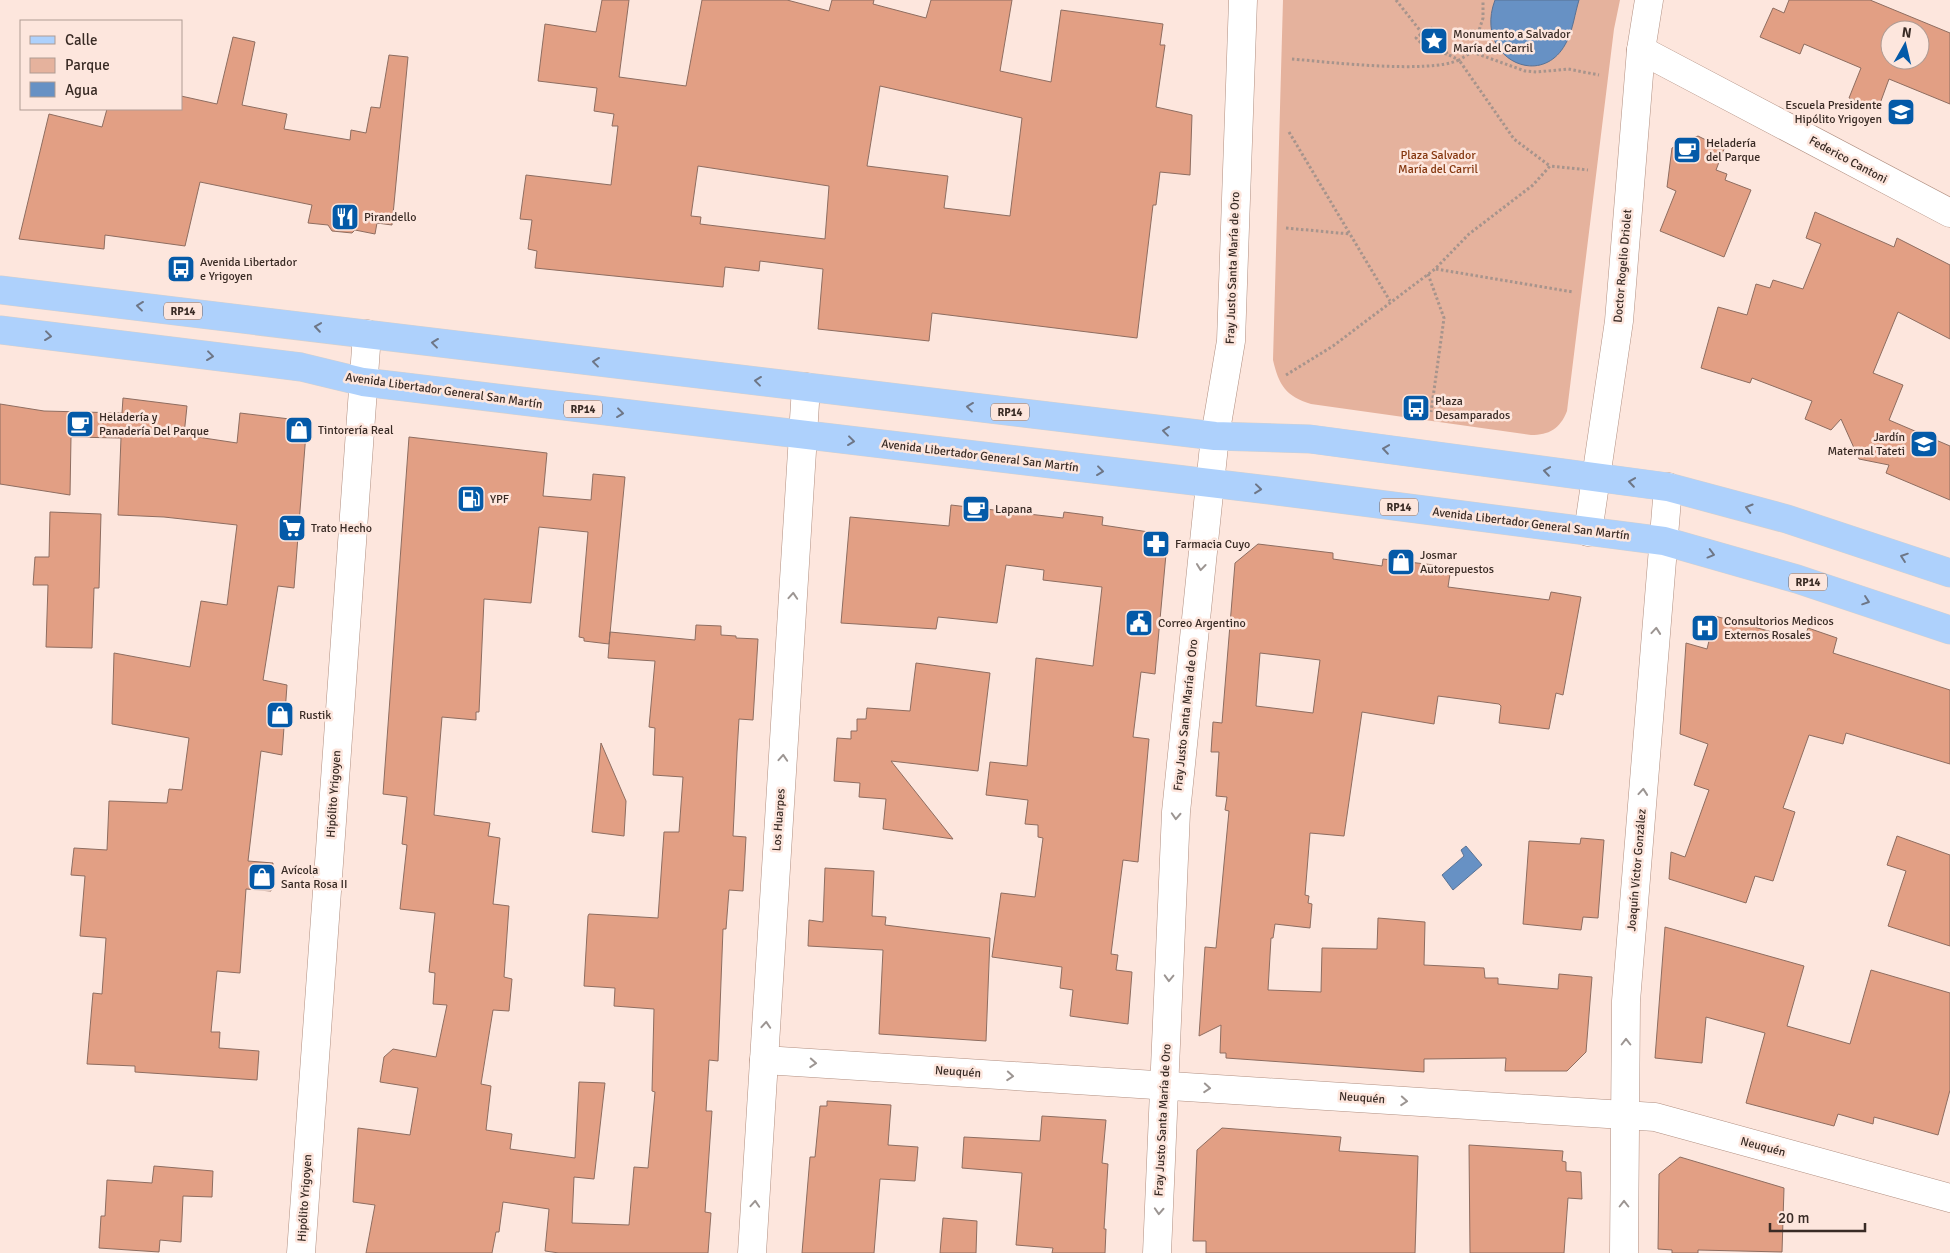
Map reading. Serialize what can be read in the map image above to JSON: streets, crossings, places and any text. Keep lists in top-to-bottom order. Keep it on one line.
{"streets":{"main road":["RP14","Avenida Libertador General San Martín"],"street":["Federico Cantoni","Doctor Rogelio Driolet","Fray Justo Santa María de Oro","Hipólito Yrigoyen","Los Huarpes","Joaquín Víctor González","Neuquén"]},"crossings":[["Federico Cantoni","Doctor Rogelio Driolet"],["Doctor Rogelio Driolet","RP14"],["Doctor Rogelio Driolet","Avenida Libertador General San Martín"],["Fray Justo Santa María de Oro","RP14"],["Fray Justo Santa María de Oro","Avenida Libertador General San Martín"],["Fray Justo Santa María de Oro","Neuquén"],["RP14","Hipólito Yrigoyen"],["RP14","Los Huarpes"],["RP14","Joaquín Víctor González"],["Avenida Libertador General San Martín","Hipólito Yrigoyen"],["Avenida Libertador General San Martín","Los Huarpes"],["Avenida Libertador General San Martín","Joaquín Víctor González"],["Los Huarpes","Neuquén"],["Joaquín Víctor González","Neuquén"]],"one_way":["Fray Justo Santa María de Oro","Los Huarpes","Joaquín Víctor González","Neuquén"],"parks":["Plaza Salvador María del Carril"],"places":{"place":["Monumento a Salvador María del Carril"],"school or university":["Escuela Presidente Hipólito Yrigoyen","Jardín Maternal Tateti"],"cafe":["Heladería del Parque","Heladería y Panadería Del Parque","Lapana"],"restaurant":["Pirandello"],"bus stop":["Avenida Libertador e Yrigoyen","Plaza Desamparados"],"shop":["Tintorería Real","Josmar Autorepuestos","Rustik","Avícola Santa Rosa II"],"fuel station":["YPF"],"supermarket":["Trato Hecho"],"pharmacy":["Farmacia Cuyo"],"public building":["Correo Argentino"],"hospital":["Consultorios Medicos Externos Rosales"]},"legend":["Calle","Parque","Agua"],"scale_bar":"20 m","north":"top"}
